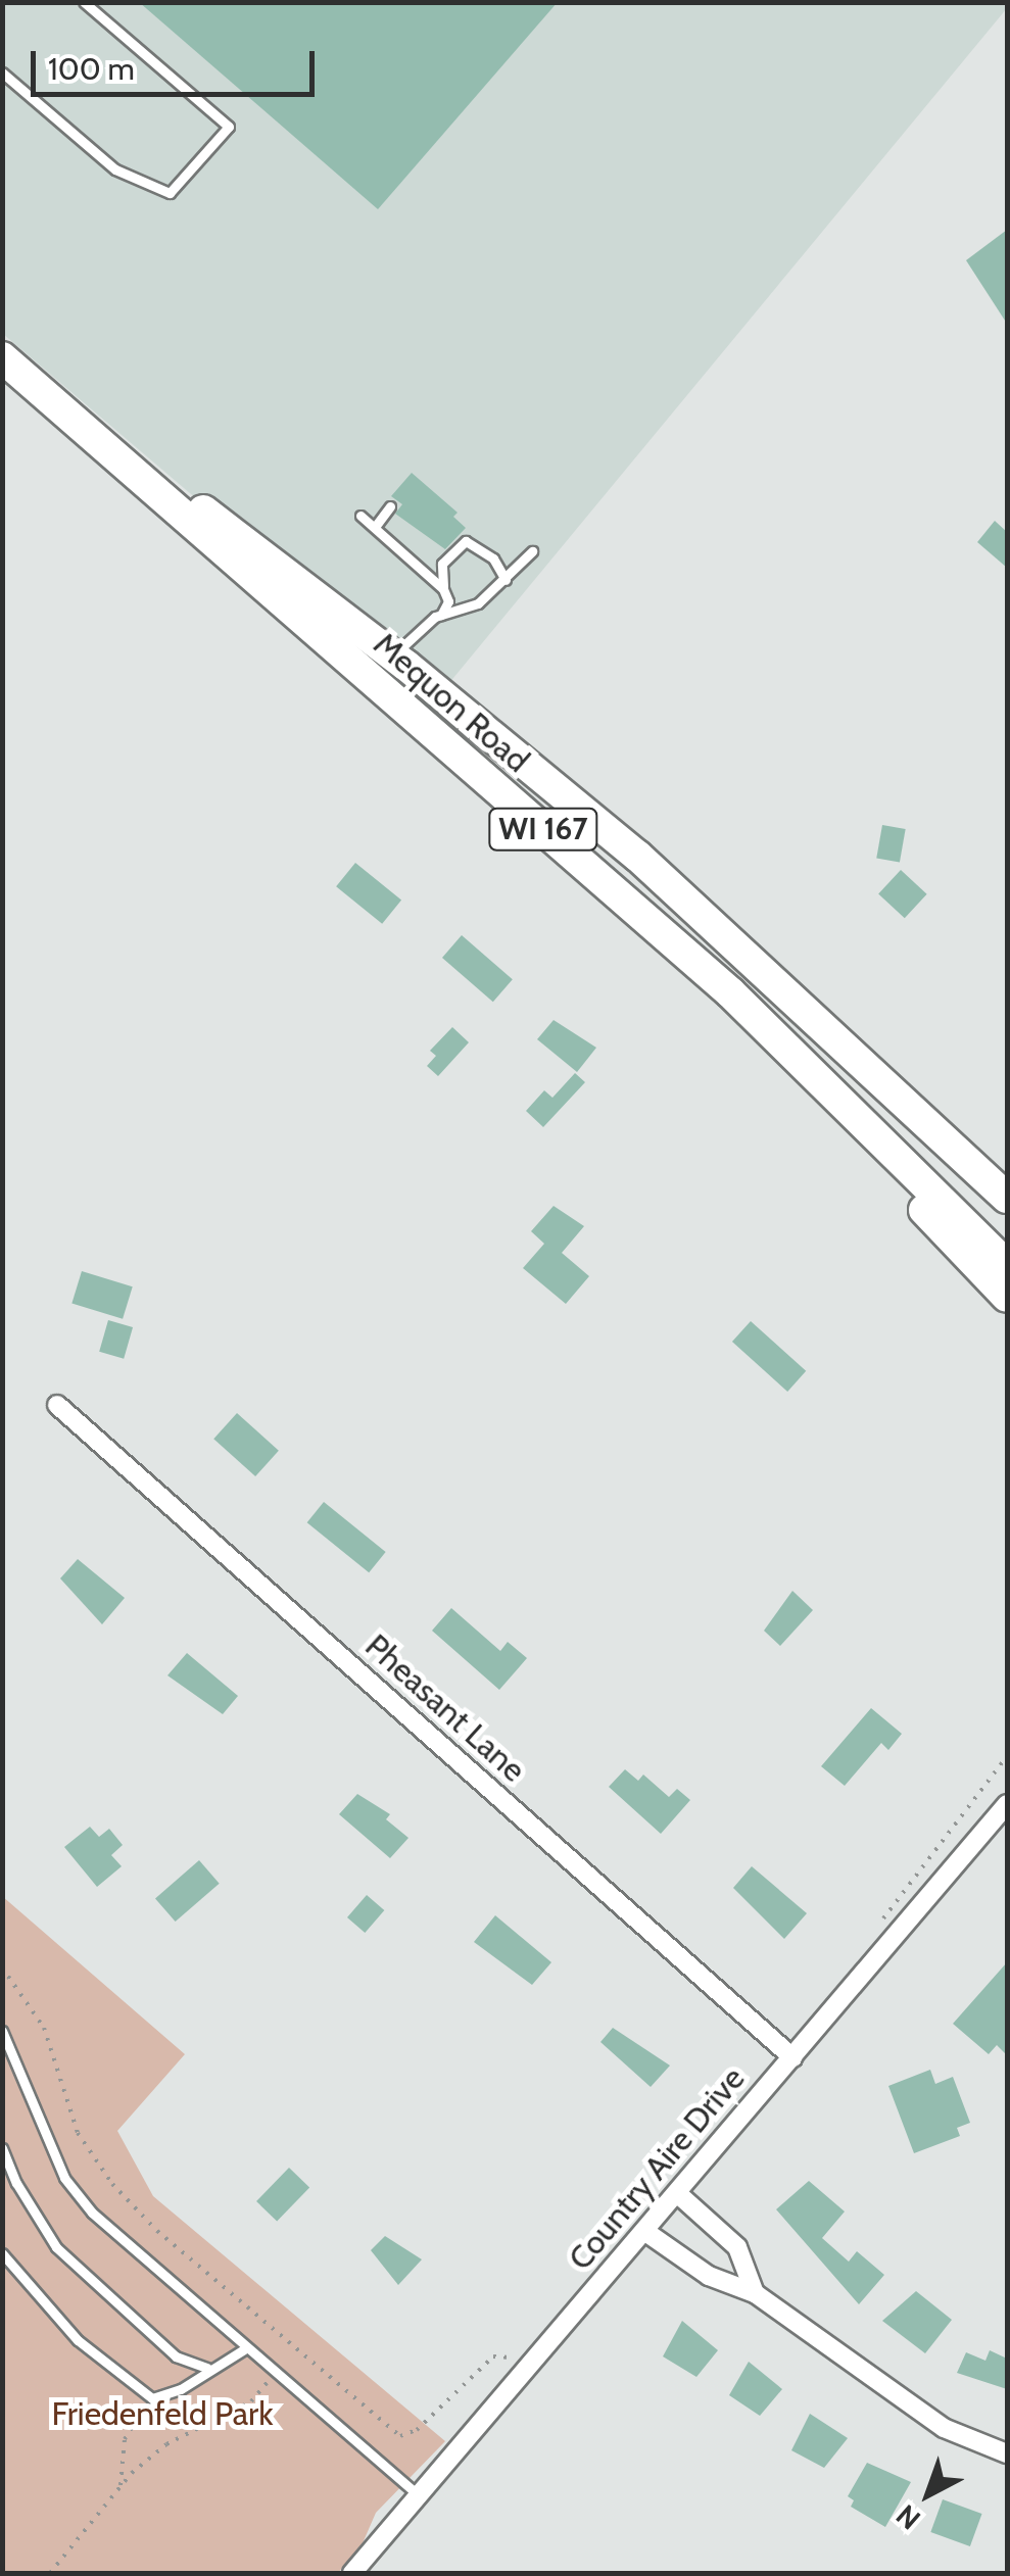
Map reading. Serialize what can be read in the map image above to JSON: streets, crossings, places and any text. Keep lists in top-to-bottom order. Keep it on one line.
{"streets":{"main road":["Mequon Road","WI 167"],"street":["Pheasant Lane","Country Aire Drive"]},"crossings":[["Pheasant Lane","Country Aire Drive"]],"parks":["Friedenfeld Park"],"scale_bar":"100 m","north":"bottom left"}
